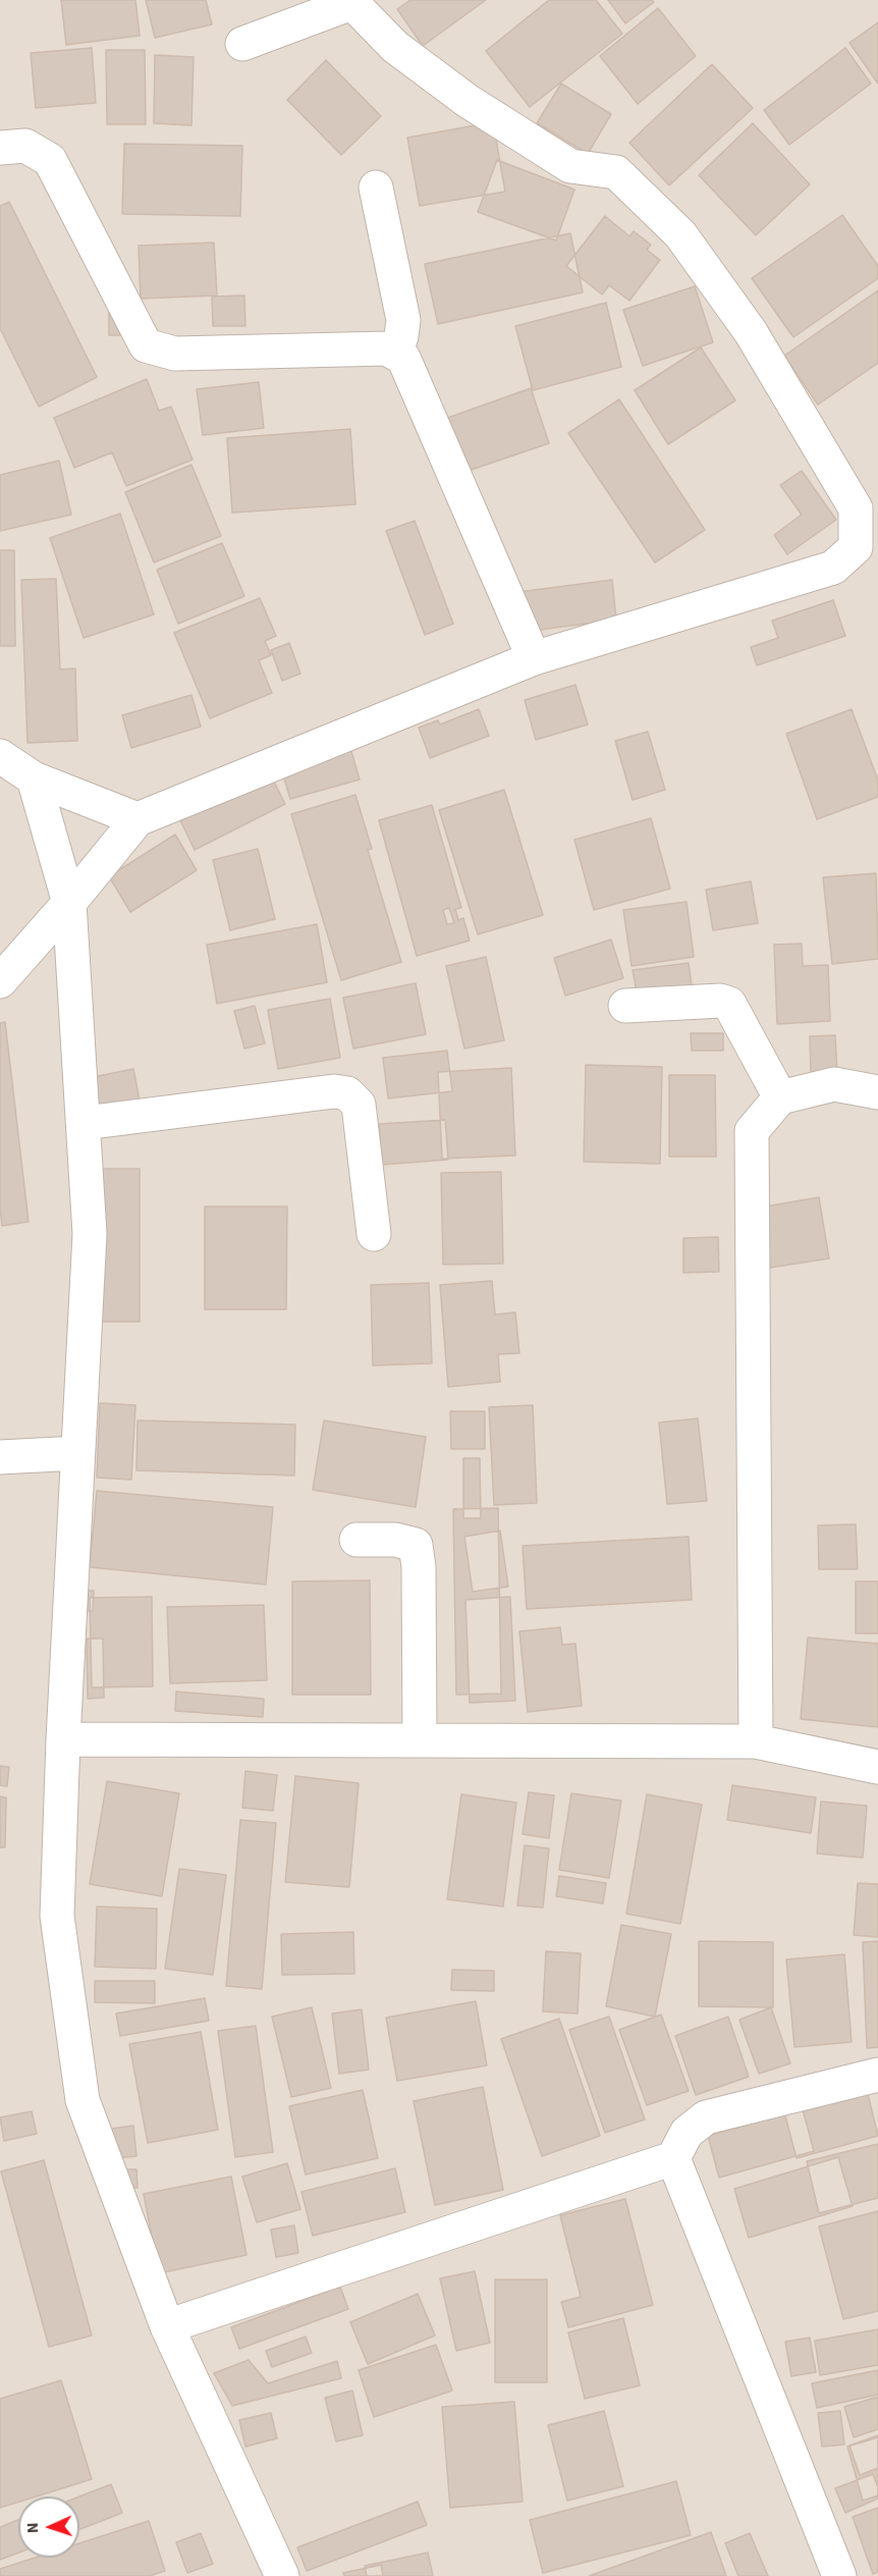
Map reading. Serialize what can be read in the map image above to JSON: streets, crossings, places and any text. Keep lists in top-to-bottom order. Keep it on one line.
{"north":"left"}
